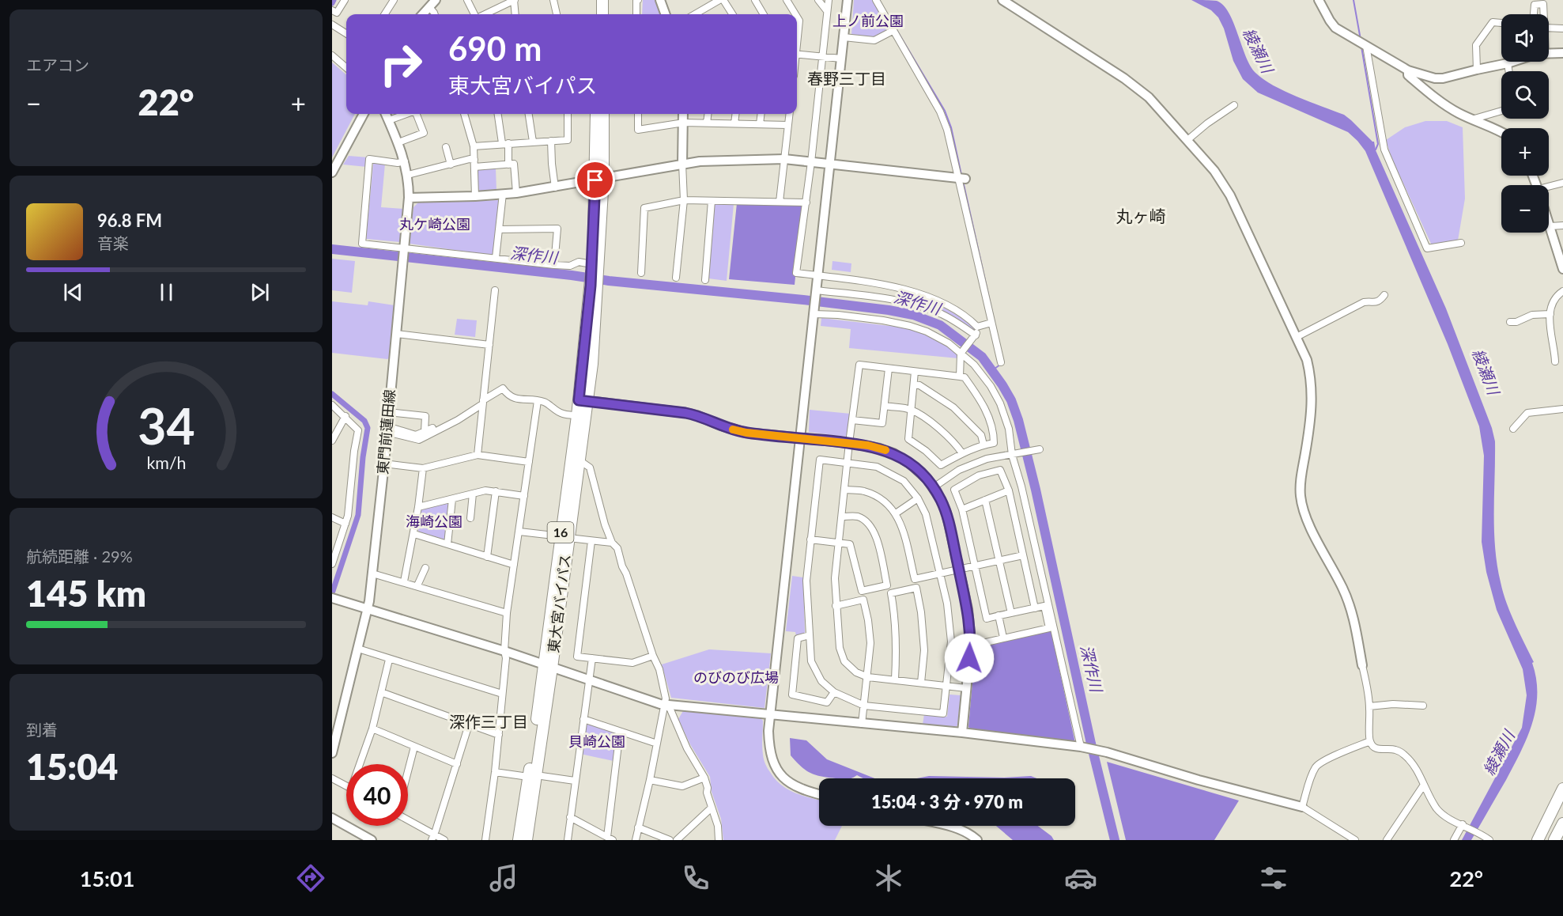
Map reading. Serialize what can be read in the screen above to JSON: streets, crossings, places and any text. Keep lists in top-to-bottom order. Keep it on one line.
{"streets":{"highway":["16","東大宮バイパス"],"street":["東門前蓮田線"]},"districts":["春野三丁目","丸ヶ崎","深作三丁目"],"water":["綾瀬川","深作川"],"parks":["上ノ前公園","丸ケ崎公園","海崎公園","のびのび広場","貝崎公園"],"page":{"tile":["エアコン",["航続距離 · 29%","145 km"],["到着","15:04"]],"map_buttons":["+","−"],"turn":["690 m","東大宮バイパス"],"heat":["−","22°","+"],"song":["96.8 FM","音楽"],"limit":"40","trip":"15:04 · 3 分 · 970 m","tabs":["15:01","22°"],"gauge":["34","km/h"]}}
